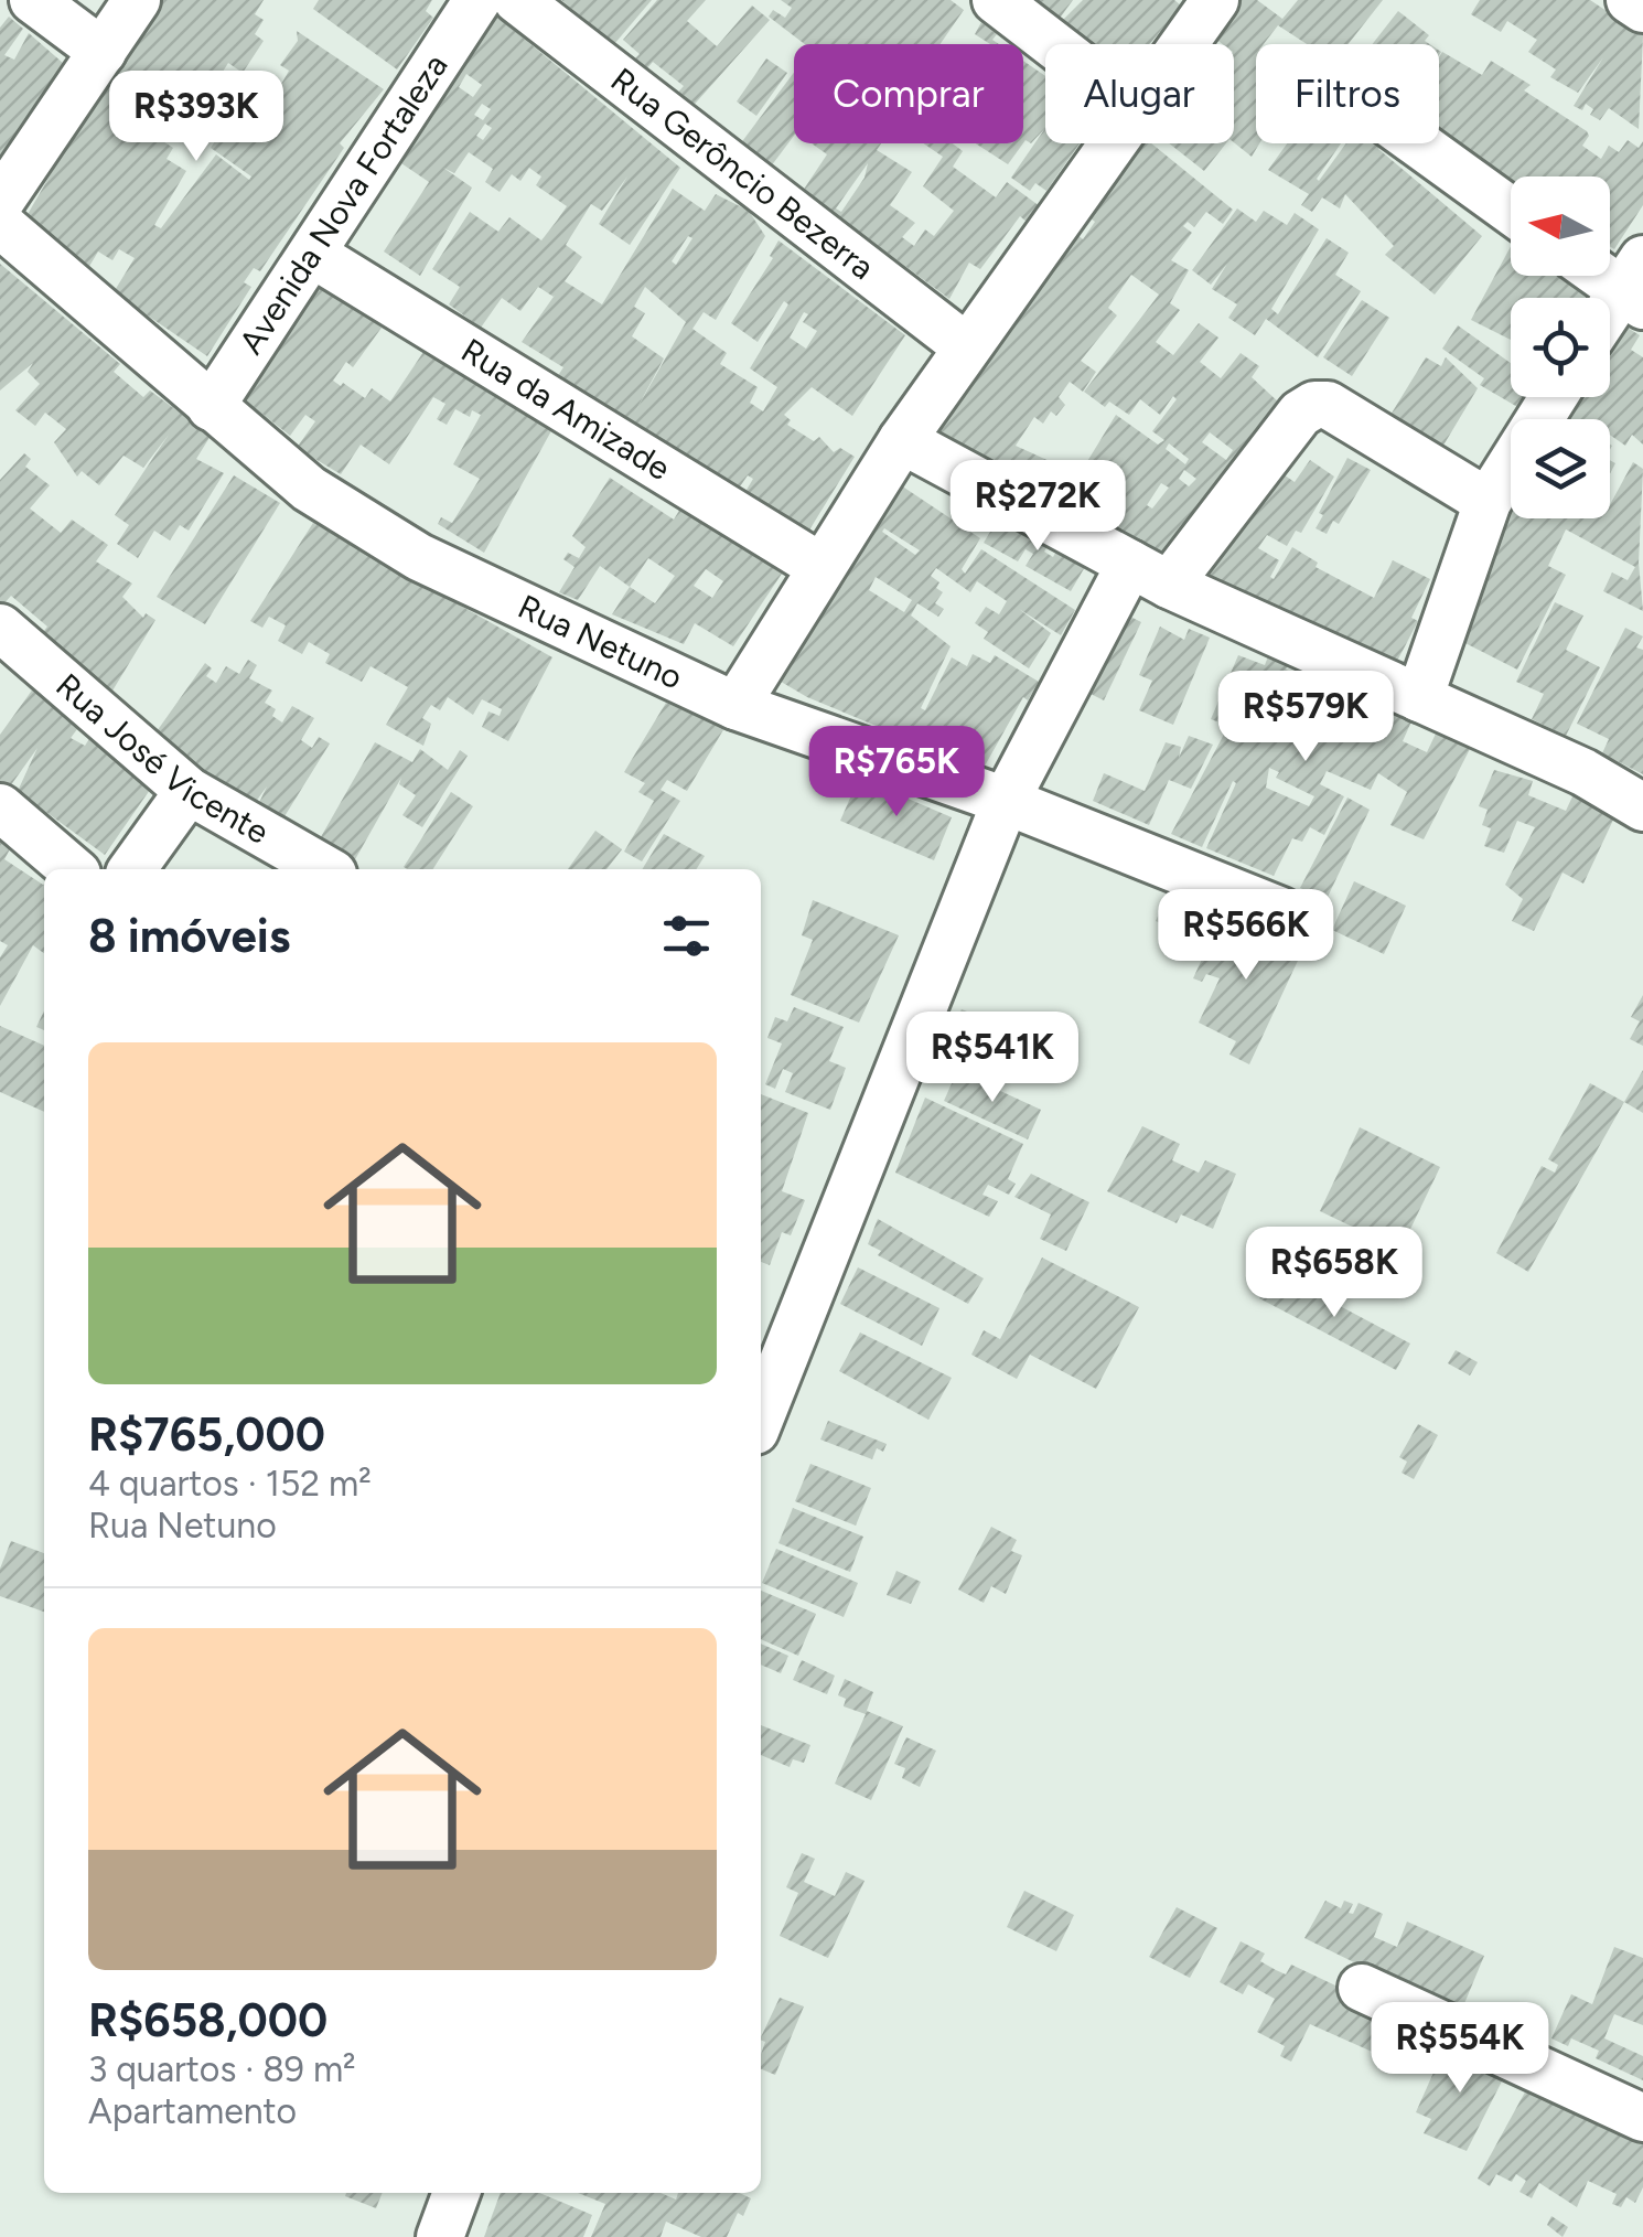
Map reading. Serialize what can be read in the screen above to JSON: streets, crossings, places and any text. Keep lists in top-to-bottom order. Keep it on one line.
{"streets":{"street":["Rua Gerôncio Bezerra","Avenida Nova Fortaleza","Rua da Amizade","Rua Netuno","Rua José Vicente"]},"crossings":[["Avenida Nova Fortaleza","Rua da Amizade"],["Avenida Nova Fortaleza","Rua Netuno"]],"north":"left","page":{"chip":["Comprar","Alugar","Filtros"],"price":["R$393K","R$272K","R$579K","R$765K","R$566K","R$541K","R$658K","R$554K"],"heading":"8 imóveis","list":[{"name":"R$765,000","note":"4 quartos · 152 m² · Rua Netuno"},{"name":"R$658,000","note":"3 quartos · 89 m² · Apartamento"}]}}
